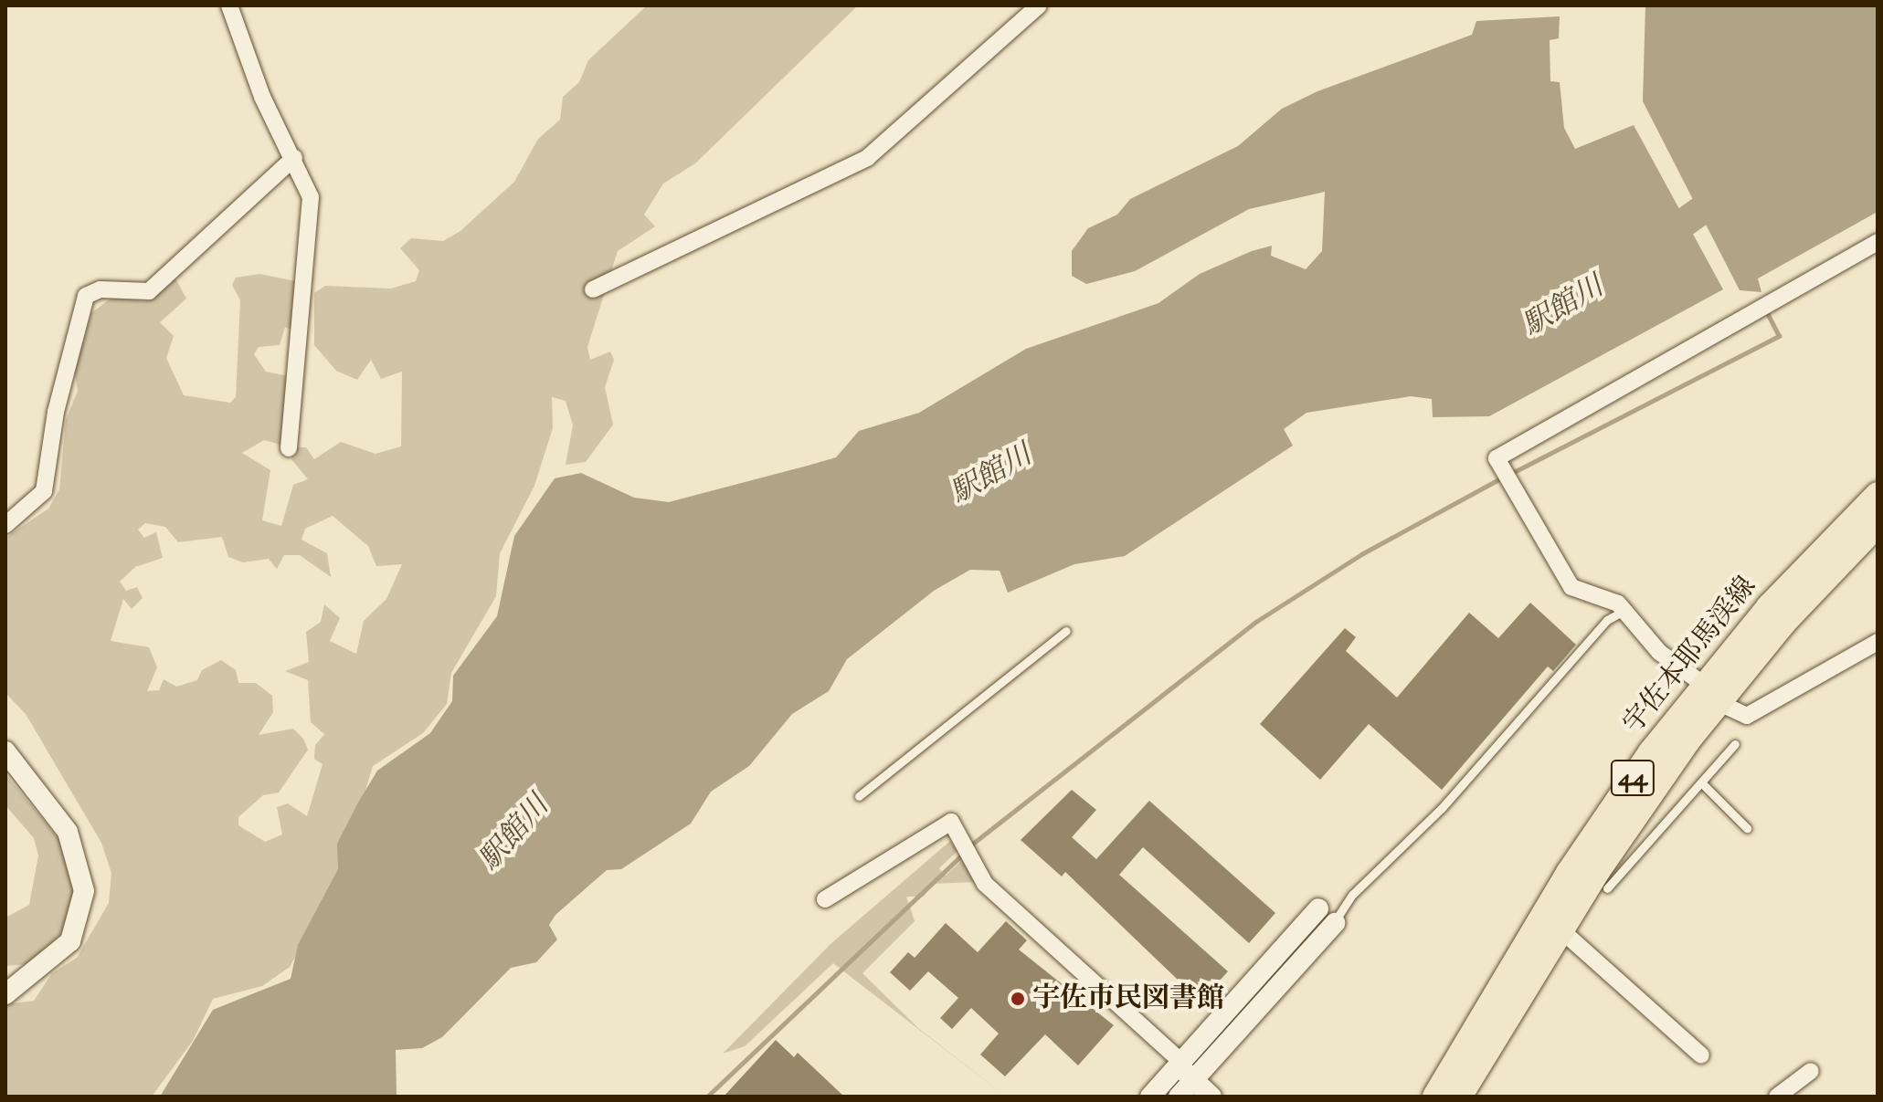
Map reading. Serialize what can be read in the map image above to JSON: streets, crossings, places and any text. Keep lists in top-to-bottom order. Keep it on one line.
{"streets":{"main road":["宇佐本耶馬渓線","44"]},"water":["駅館川"],"places":["宇佐市民図書館"]}
